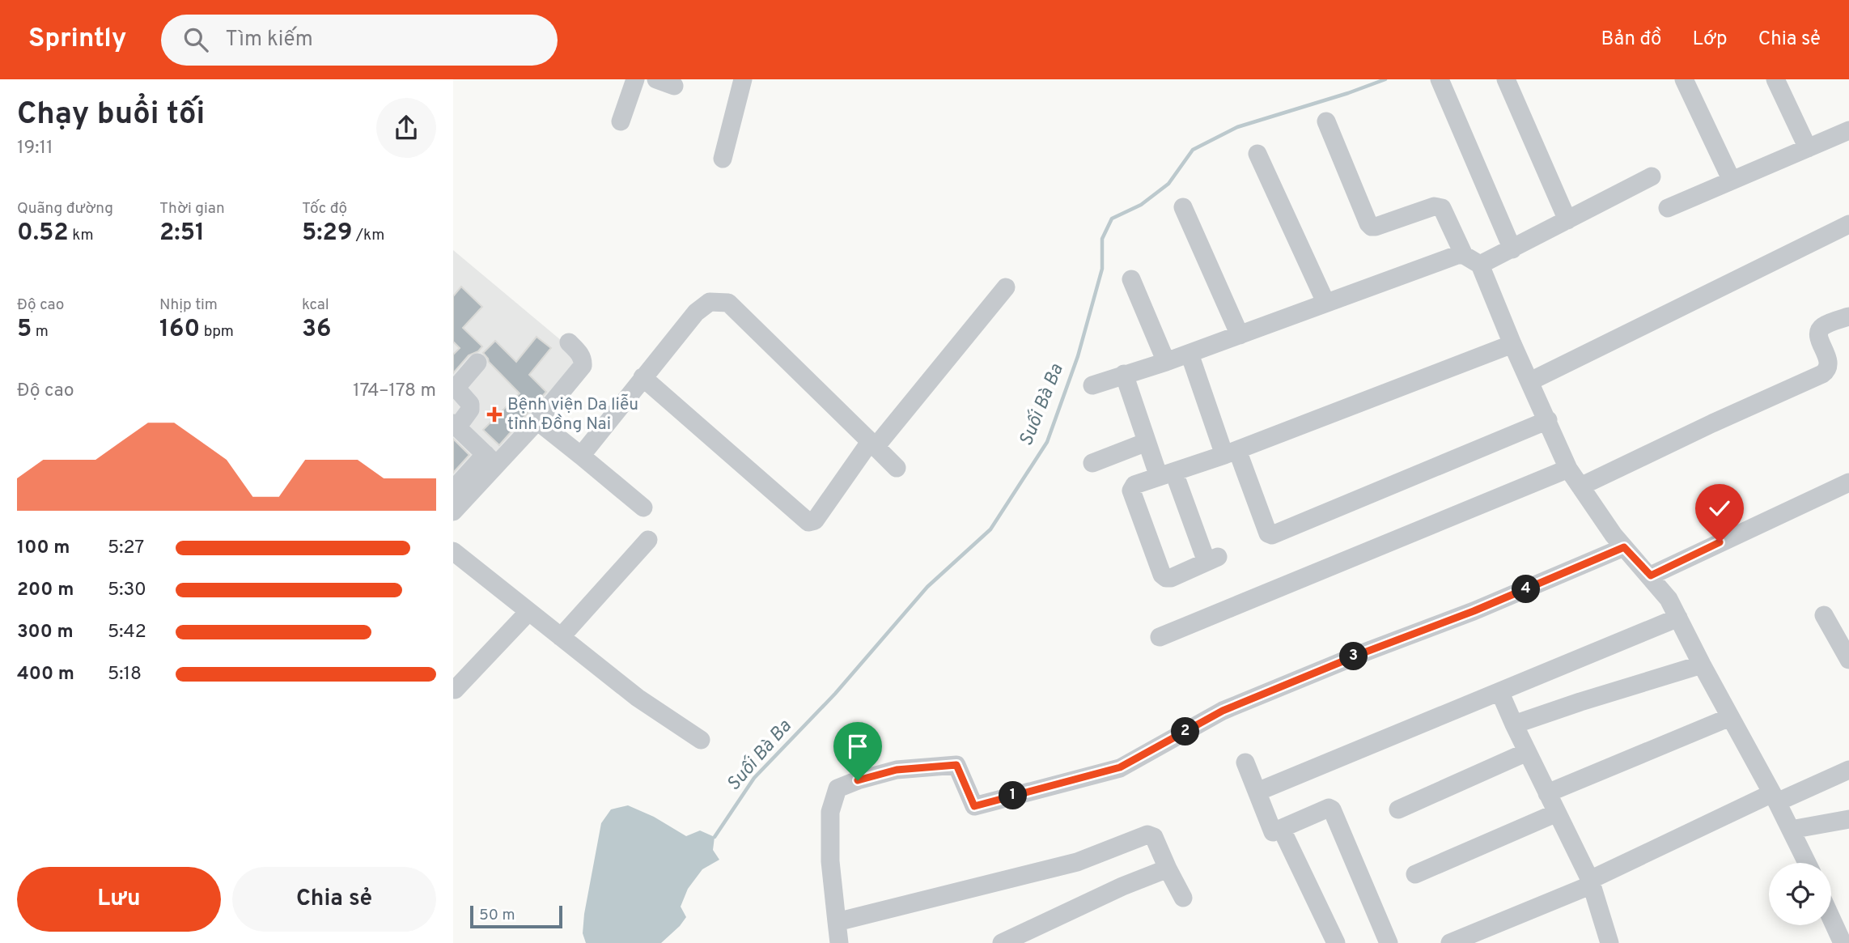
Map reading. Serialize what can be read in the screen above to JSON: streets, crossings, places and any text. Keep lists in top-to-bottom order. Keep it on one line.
{"water":["Suối Bà Ba"],"places":{"health":["Bệnh viện Da liễu tỉnh Đồng Nai"]},"scale_bar":"50 m","page":{"header":"Sprintly","search":"Tìm kiếm","nav":["Bản đồ","Lớp","Chia sẻ"],"heading":["Chạy buổi tối","19:11"],"stats":[["Quãng đường","0.52 km"],["Thời gian","2:51"],["Tốc độ","5:29 /km"],["Độ cao","5 m"],["Nhịp tim","160 bpm"],["kcal","36"]],"chart":["Độ cao","174–178 m"],"list":[{"name":"100 m","note":"5:27"},{"name":"200 m","note":"5:30"},{"name":"300 m","note":"5:42"},{"name":"400 m","note":"5:18"}],"pins":["4","3","2","1"],"buttons":["Lưu","Chia sẻ"],"scale":"50 m"}}
